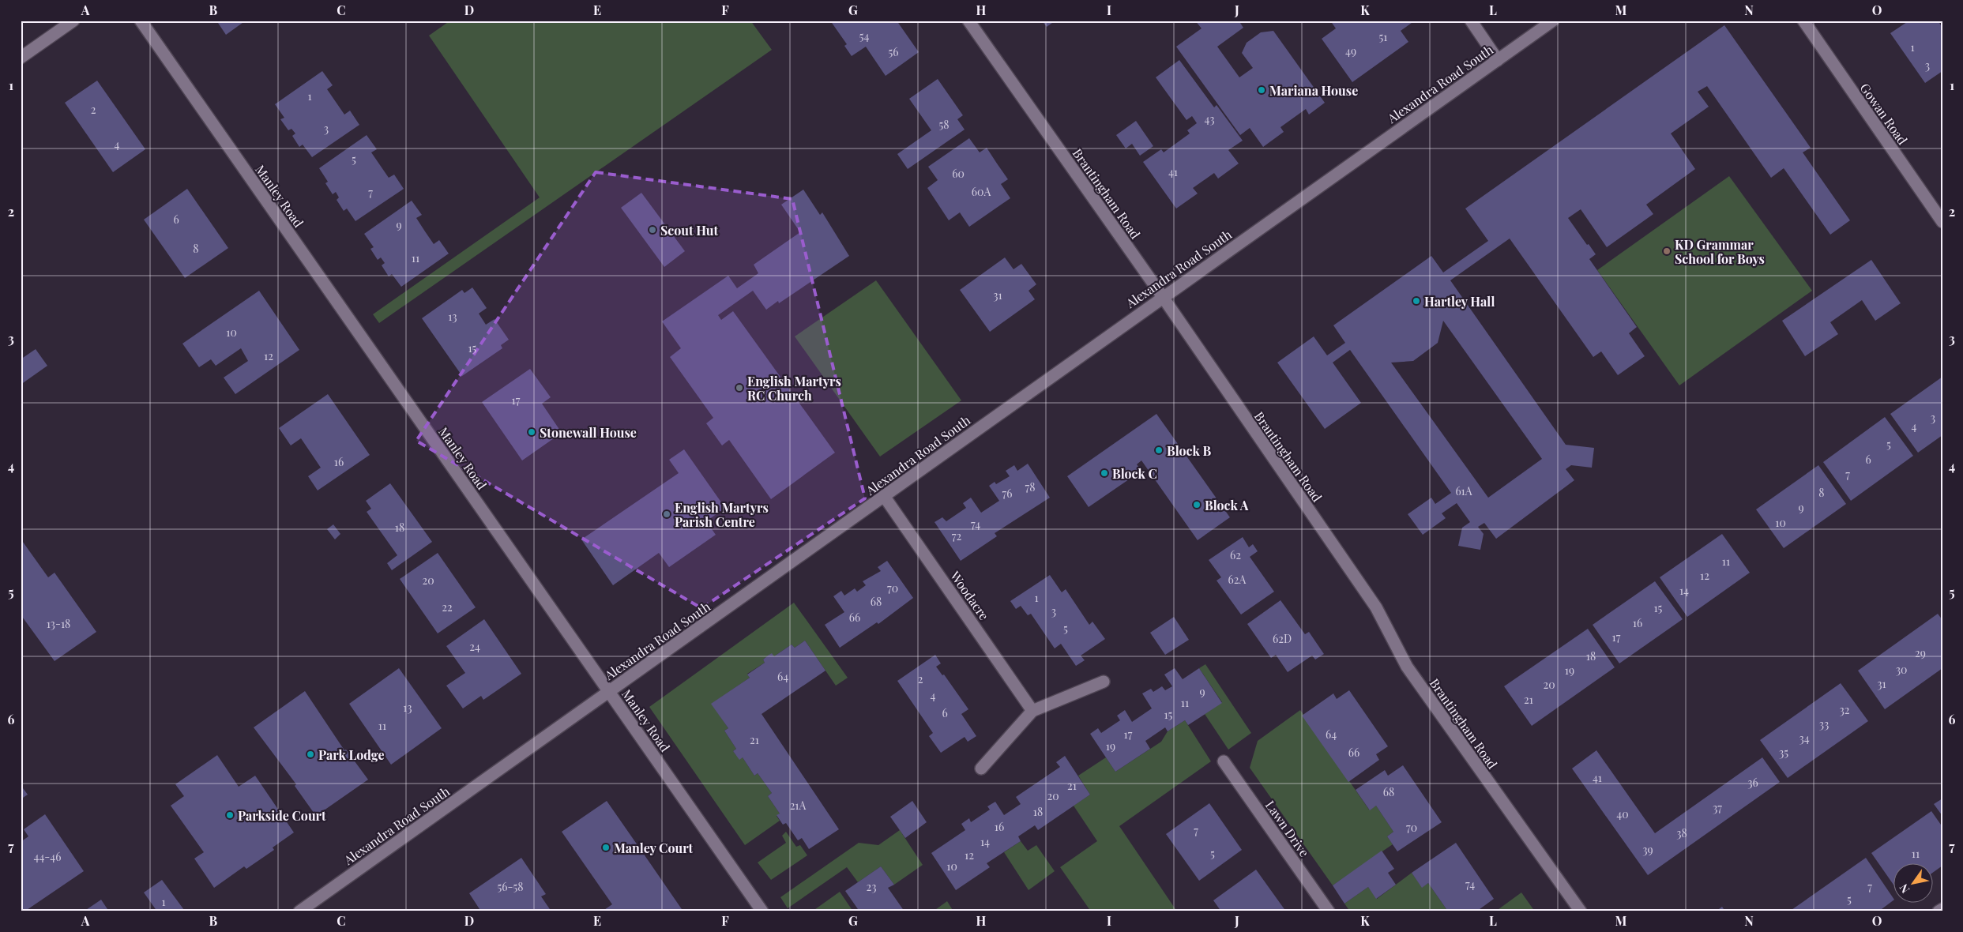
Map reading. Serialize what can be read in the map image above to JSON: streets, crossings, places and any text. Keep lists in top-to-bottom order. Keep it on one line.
{"streets":{"street":["Alexandra Road South","Gowan Road","Brantingham Road","Manley Road","Woodacre","Lawn Drive"]},"crossings":[["Alexandra Road South","Brantingham Road"],["Alexandra Road South","Manley Road"],["Alexandra Road South","Woodacre"]],"places":["Mariana House","Scout Hut","KD Grammar School for Boys","Hartley Hall","English Martyrs RC Church","Stonewall House","Block B","Block C","Block A","English Martyrs Parish Centre","Park Lodge","Parkside Court","Manley Court"],"house_numbers":["54","51","1","49","56","3","1","2","43","58","3","4","5","41","60","60A","7","6","9","8","11","31","13","10","15","12","17","3","4","5","6","16","7","78","61A","8","76","9","10","74","18","72","62","11","12","62A","20","70","14","1","68","22","15","3","66","16","13-18","5","17","62D","24","29","18","30","19","64","2","31","20","9","4","21","11","13","32","6","15","33","11","17","64","34","21","19","66","35","41","36","21","68","20","21A","37","18","40","16","70","7","38","14","39","5","11","12","44-46","10","74","56-58","23","7","5","1"],"north":"bottom left","grid":{"columns":["A","B","C","D","E","F","G","H","I","J","K","L","M","N","O"],"rows":["1","2","3","4","5","6","7"]}}
